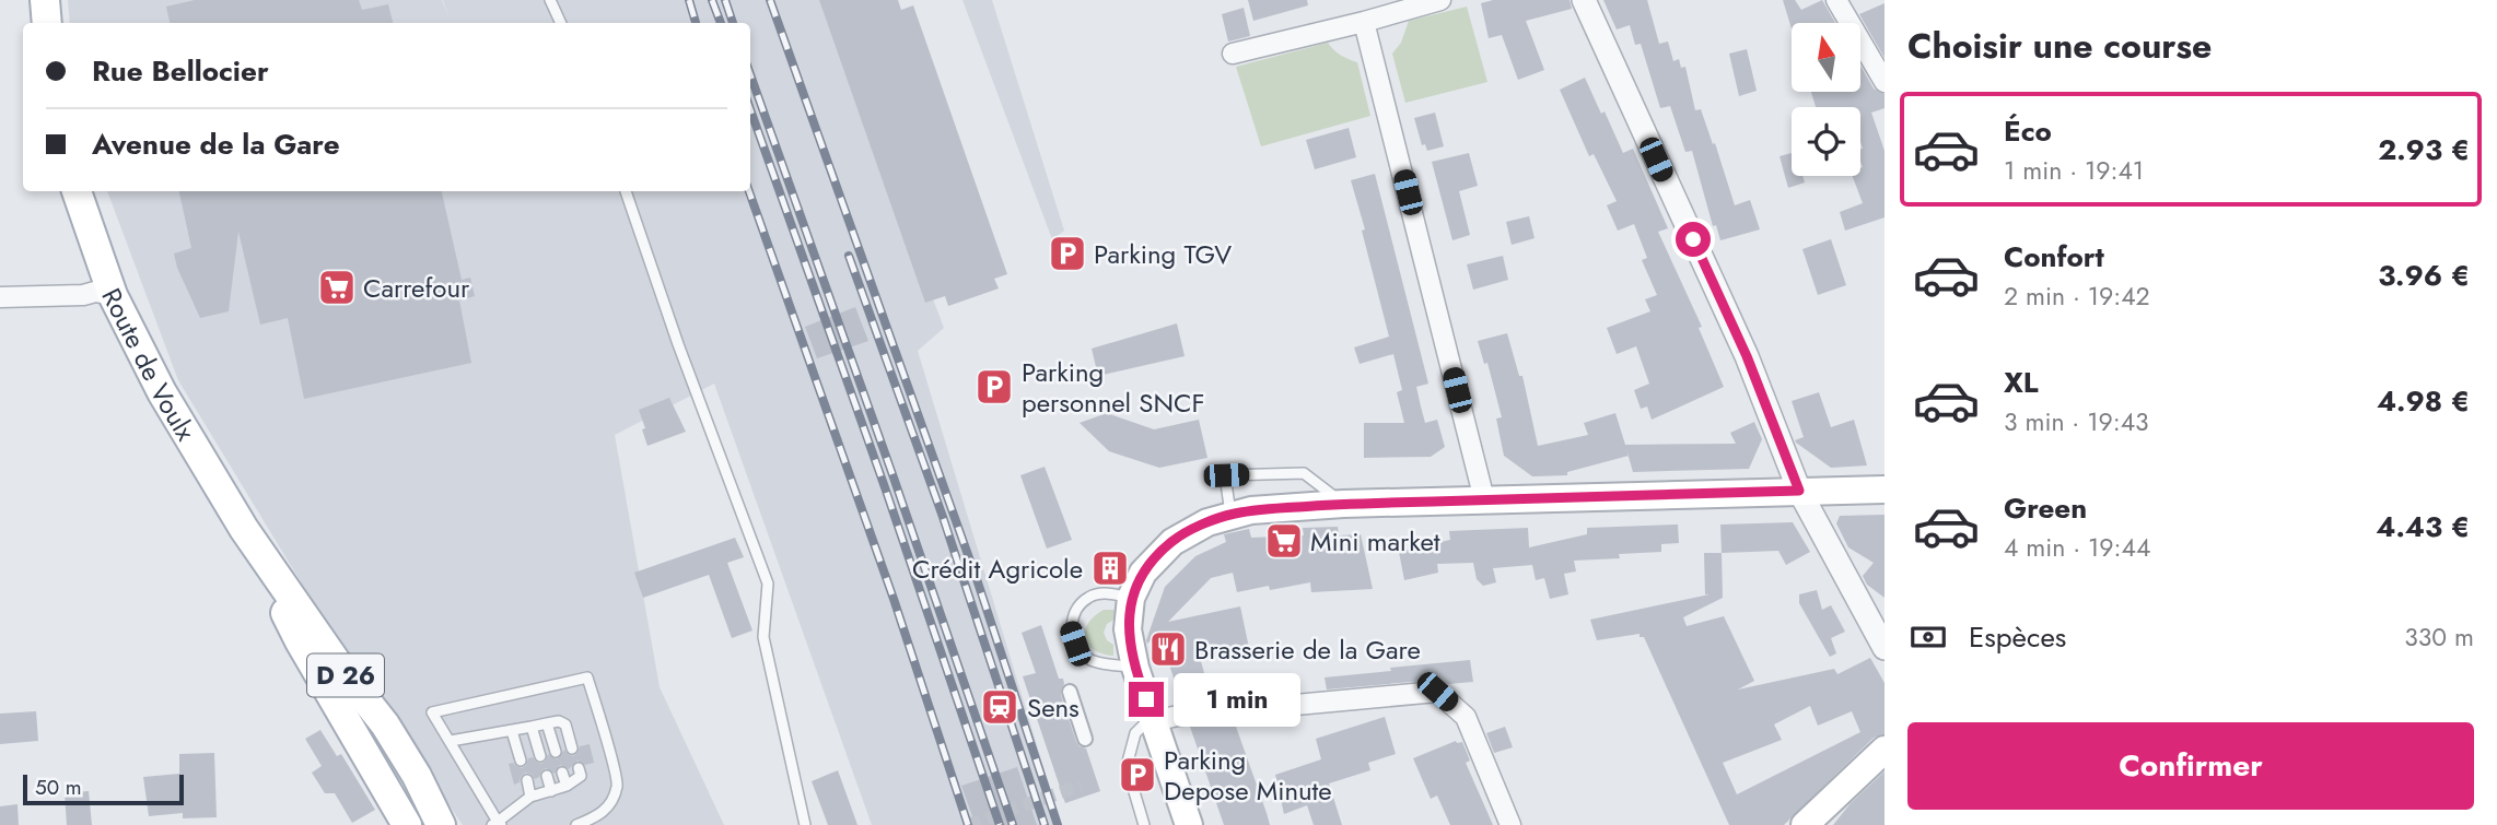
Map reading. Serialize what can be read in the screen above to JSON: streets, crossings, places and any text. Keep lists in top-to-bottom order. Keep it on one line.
{"streets":{"main road":["Route de Voulx","D 26"]},"places":{"parking":["Parking TGV","Parking personnel SNCF","Parking Depose Minute"],"supermarket":["Carrefour","Mini market"],"building":["Crédit Agricole"],"restaurant":["Brasserie de la Gare"],"station":["Sens"]},"scale_bar":"50 m","north":"top","page":{"heading":"Choisir une course","banner":["Rue Bellocier","Avenue de la Gare"],"list":[{"name":"Éco","note":"1 min · 19:41","value":"2.93 €"},{"name":"Confort","note":"2 min · 19:42","value":"3.96 €"},{"name":"XL","note":"3 min · 19:43","value":"4.98 €"},{"name":"Green","note":"4 min · 19:44","value":"4.43 €"}],"pay":["Espèces","330 m"],"bubble":"1 min","buttons":"Confirmer","scale":"50 m"}}
